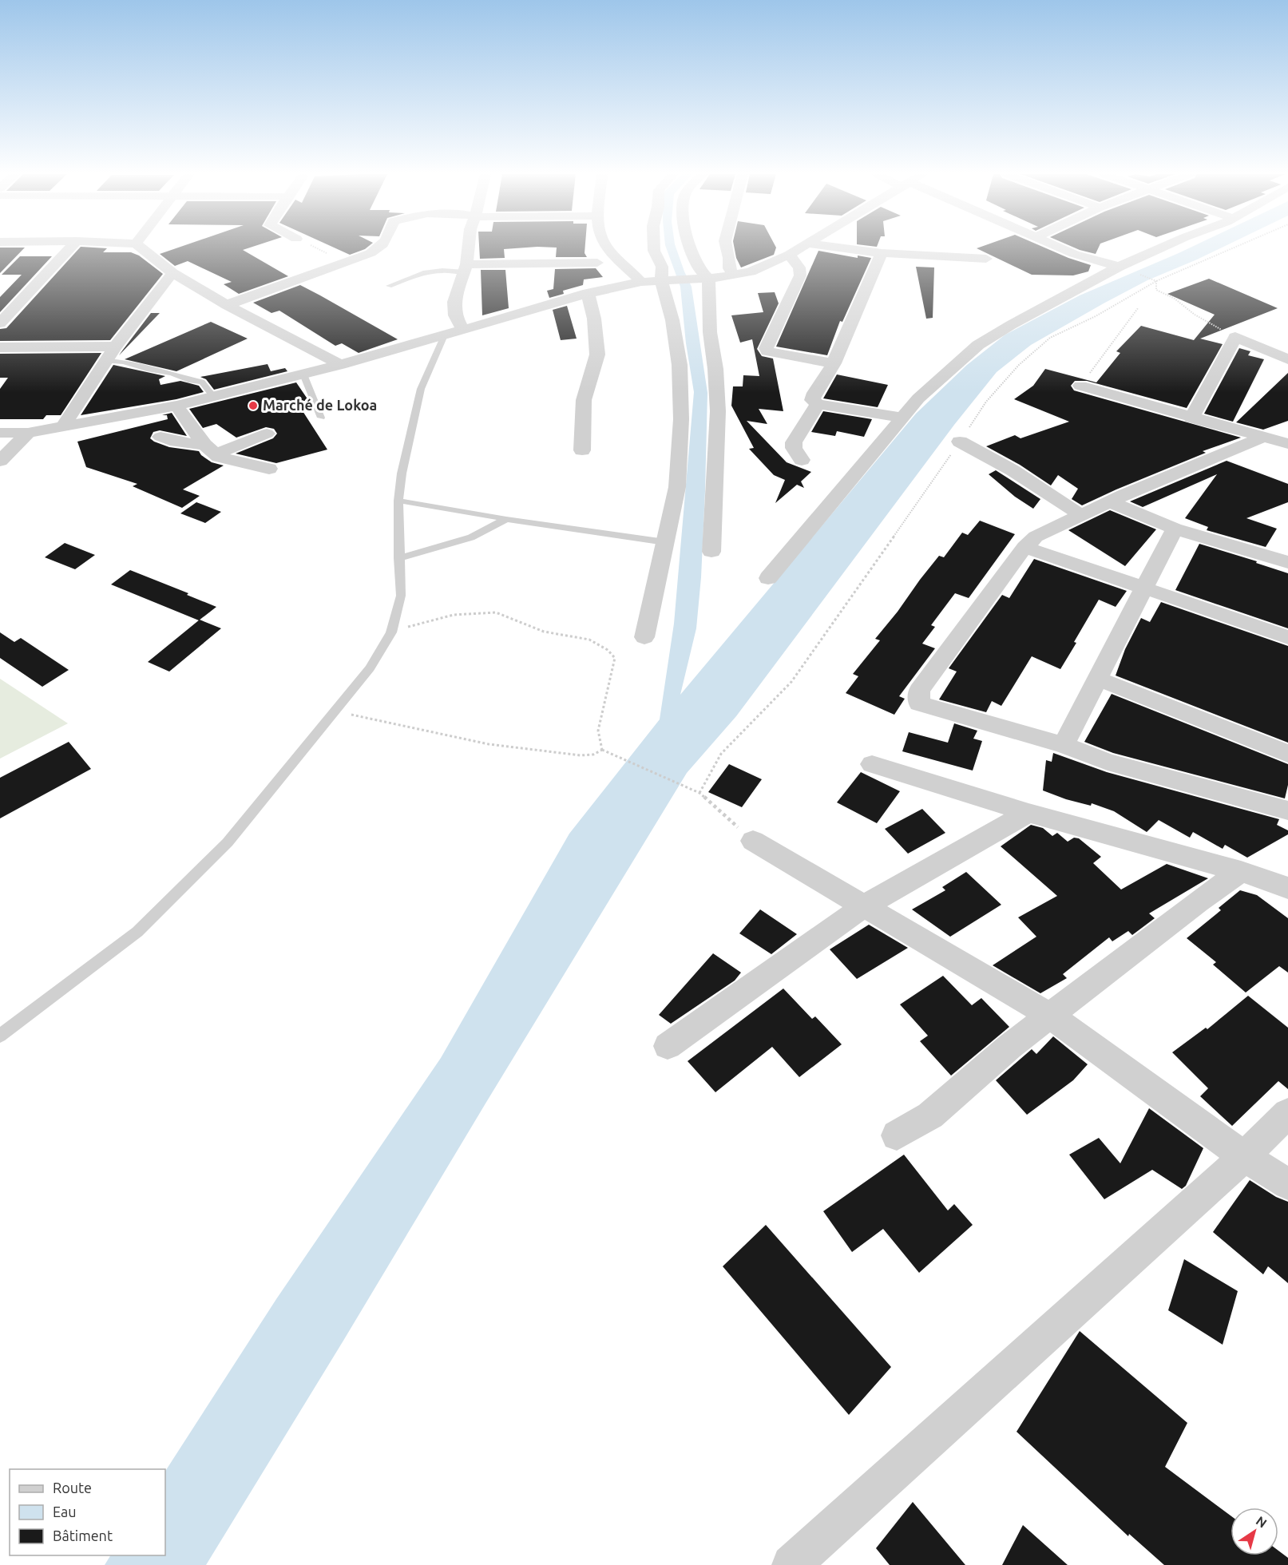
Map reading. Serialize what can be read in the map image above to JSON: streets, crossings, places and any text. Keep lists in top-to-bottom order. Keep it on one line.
{"places":["Marché de Lokoa"],"legend":["Route","Eau","Bâtiment"],"north":"top right"}
